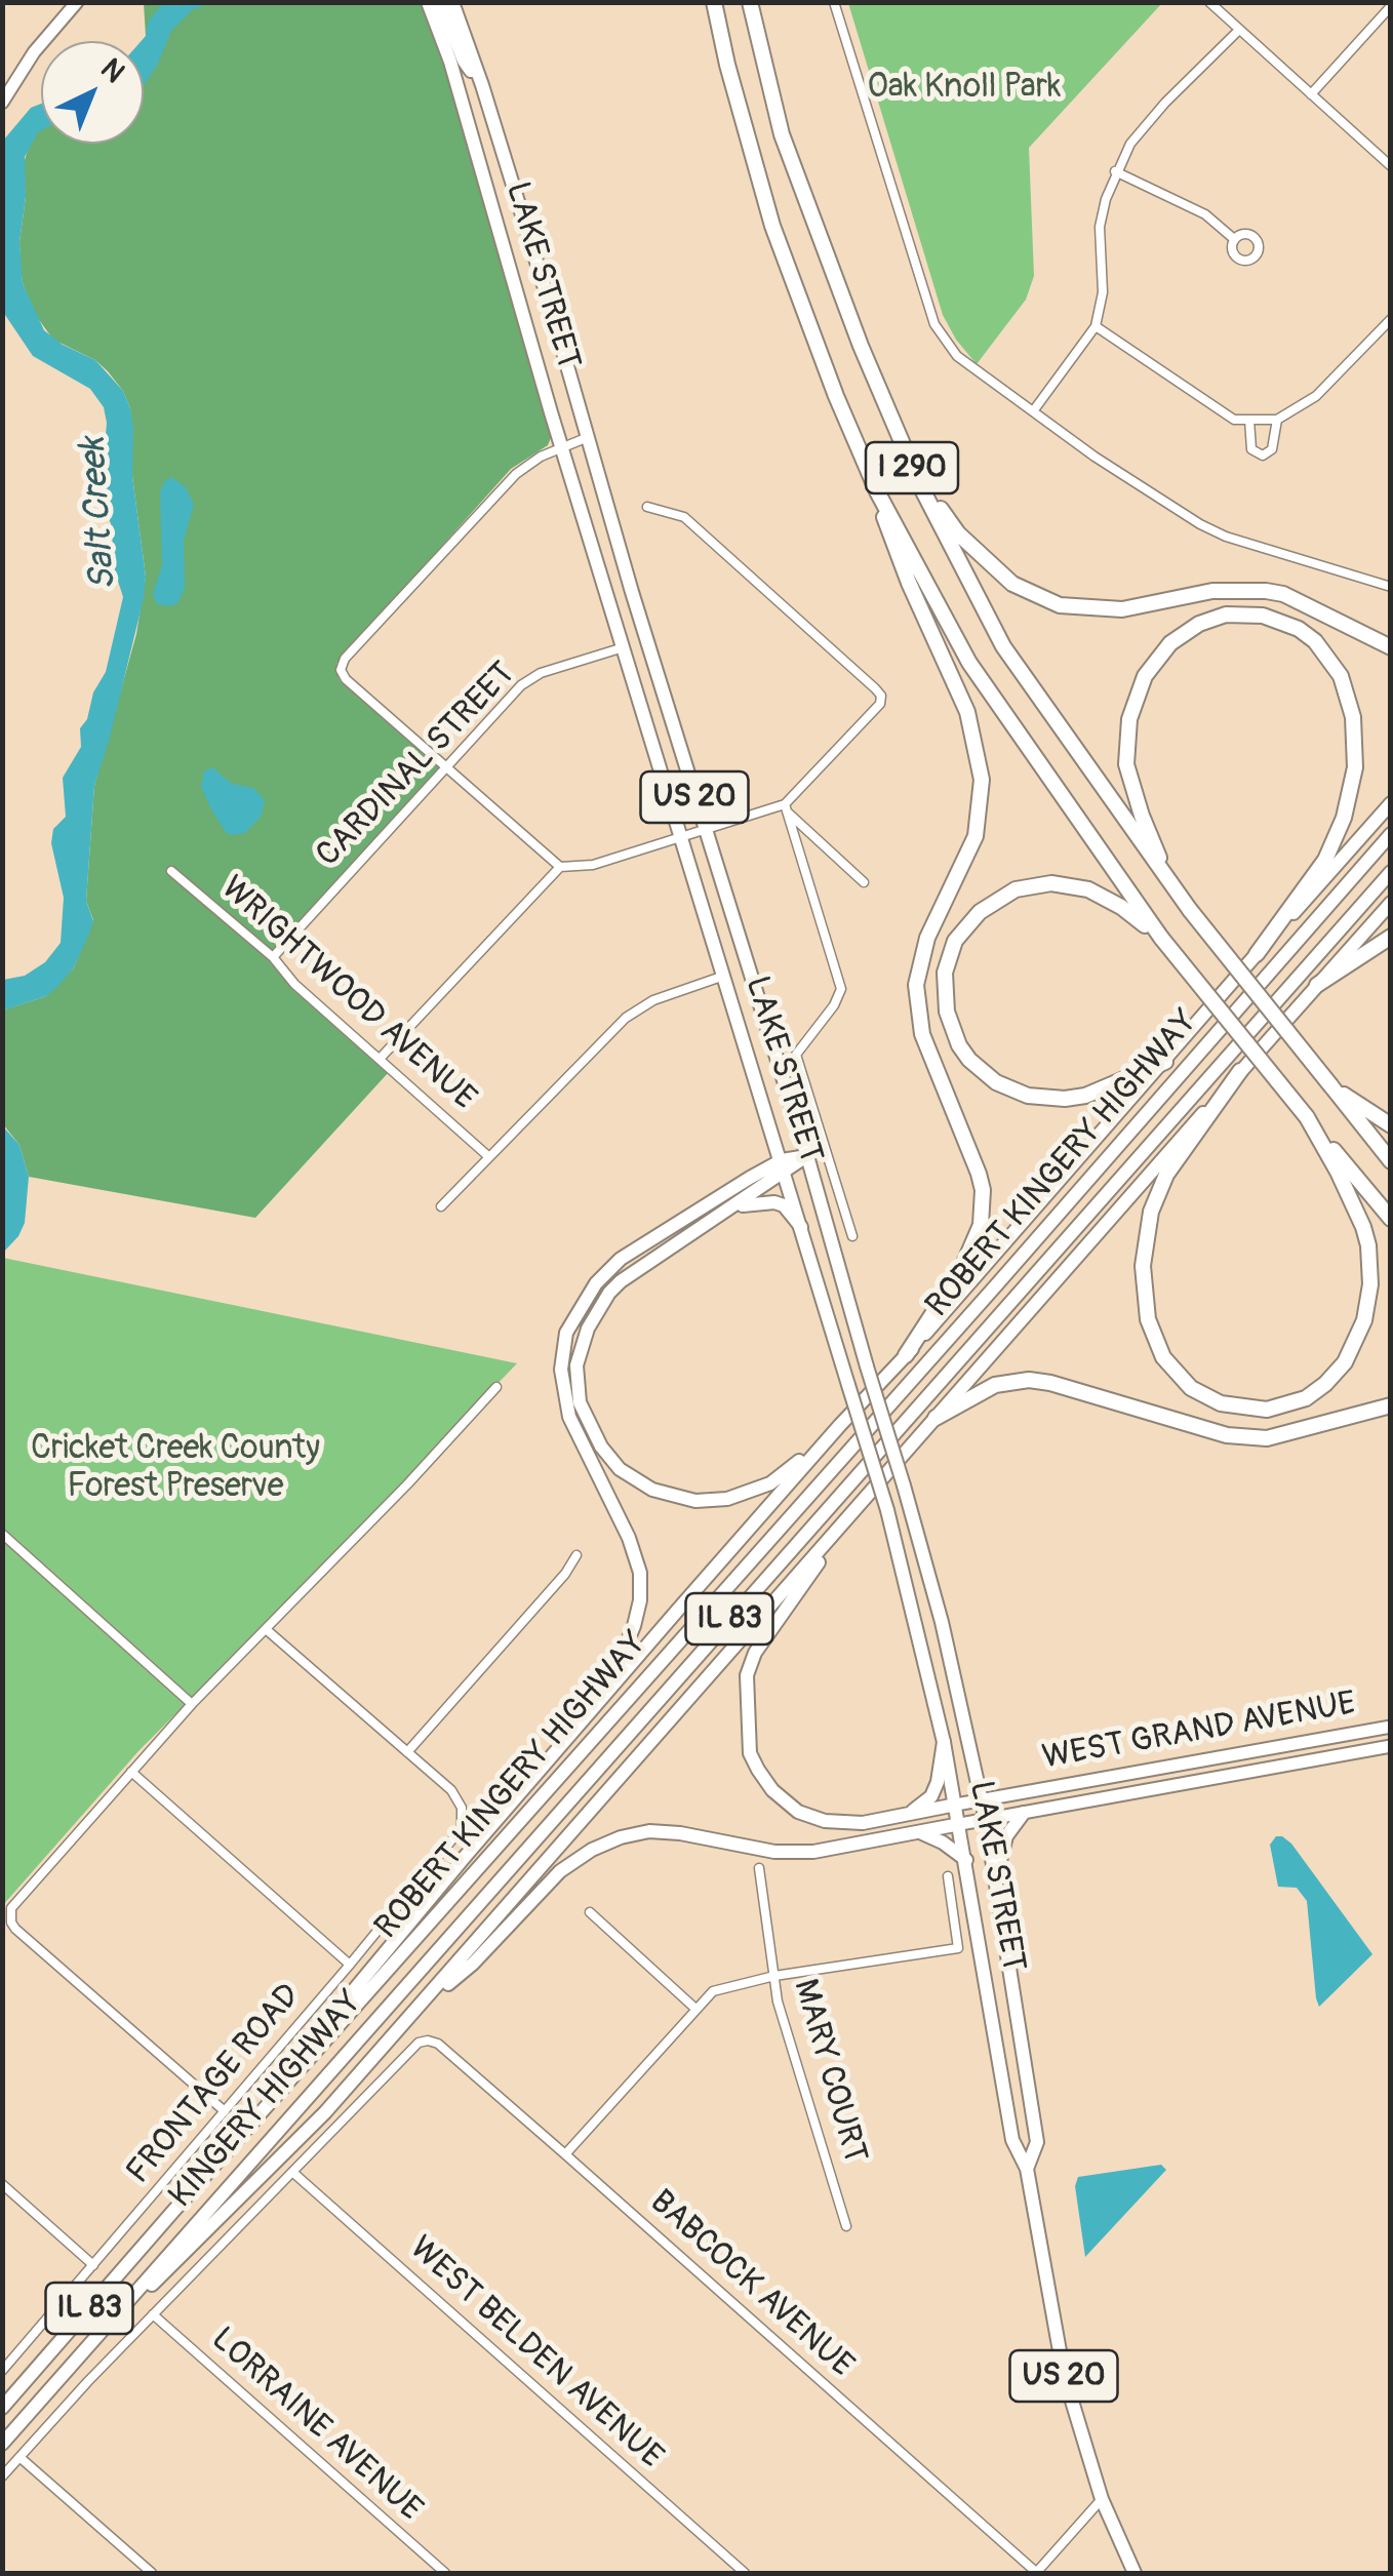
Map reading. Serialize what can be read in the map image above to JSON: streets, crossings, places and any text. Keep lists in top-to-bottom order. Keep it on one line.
{"streets":{"highway":["I 290"],"main road":["LAKE STREET","US 20","ROBERT KINGERY HIGHWAY","IL 83","WEST GRAND AVENUE","KINGERY HIGHWAY"],"street":["CARDINAL STREET","WRIGHTWOOD AVENUE","MARY COURT","FRONTAGE ROAD","BABCOCK AVENUE","WEST BELDEN AVENUE","LORRAINE AVENUE"]},"crossings":[["LAKE STREET","CARDINAL STREET"],["LAKE STREET","US 20"],["LAKE STREET","WEST GRAND AVENUE"],["CARDINAL STREET","WRIGHTWOOD AVENUE"],["BABCOCK AVENUE","WEST BELDEN AVENUE"]],"water":["Salt Creek"],"parks":["Oak Knoll Park","Cricket Creek County Forest Preserve"],"north":"top right"}
